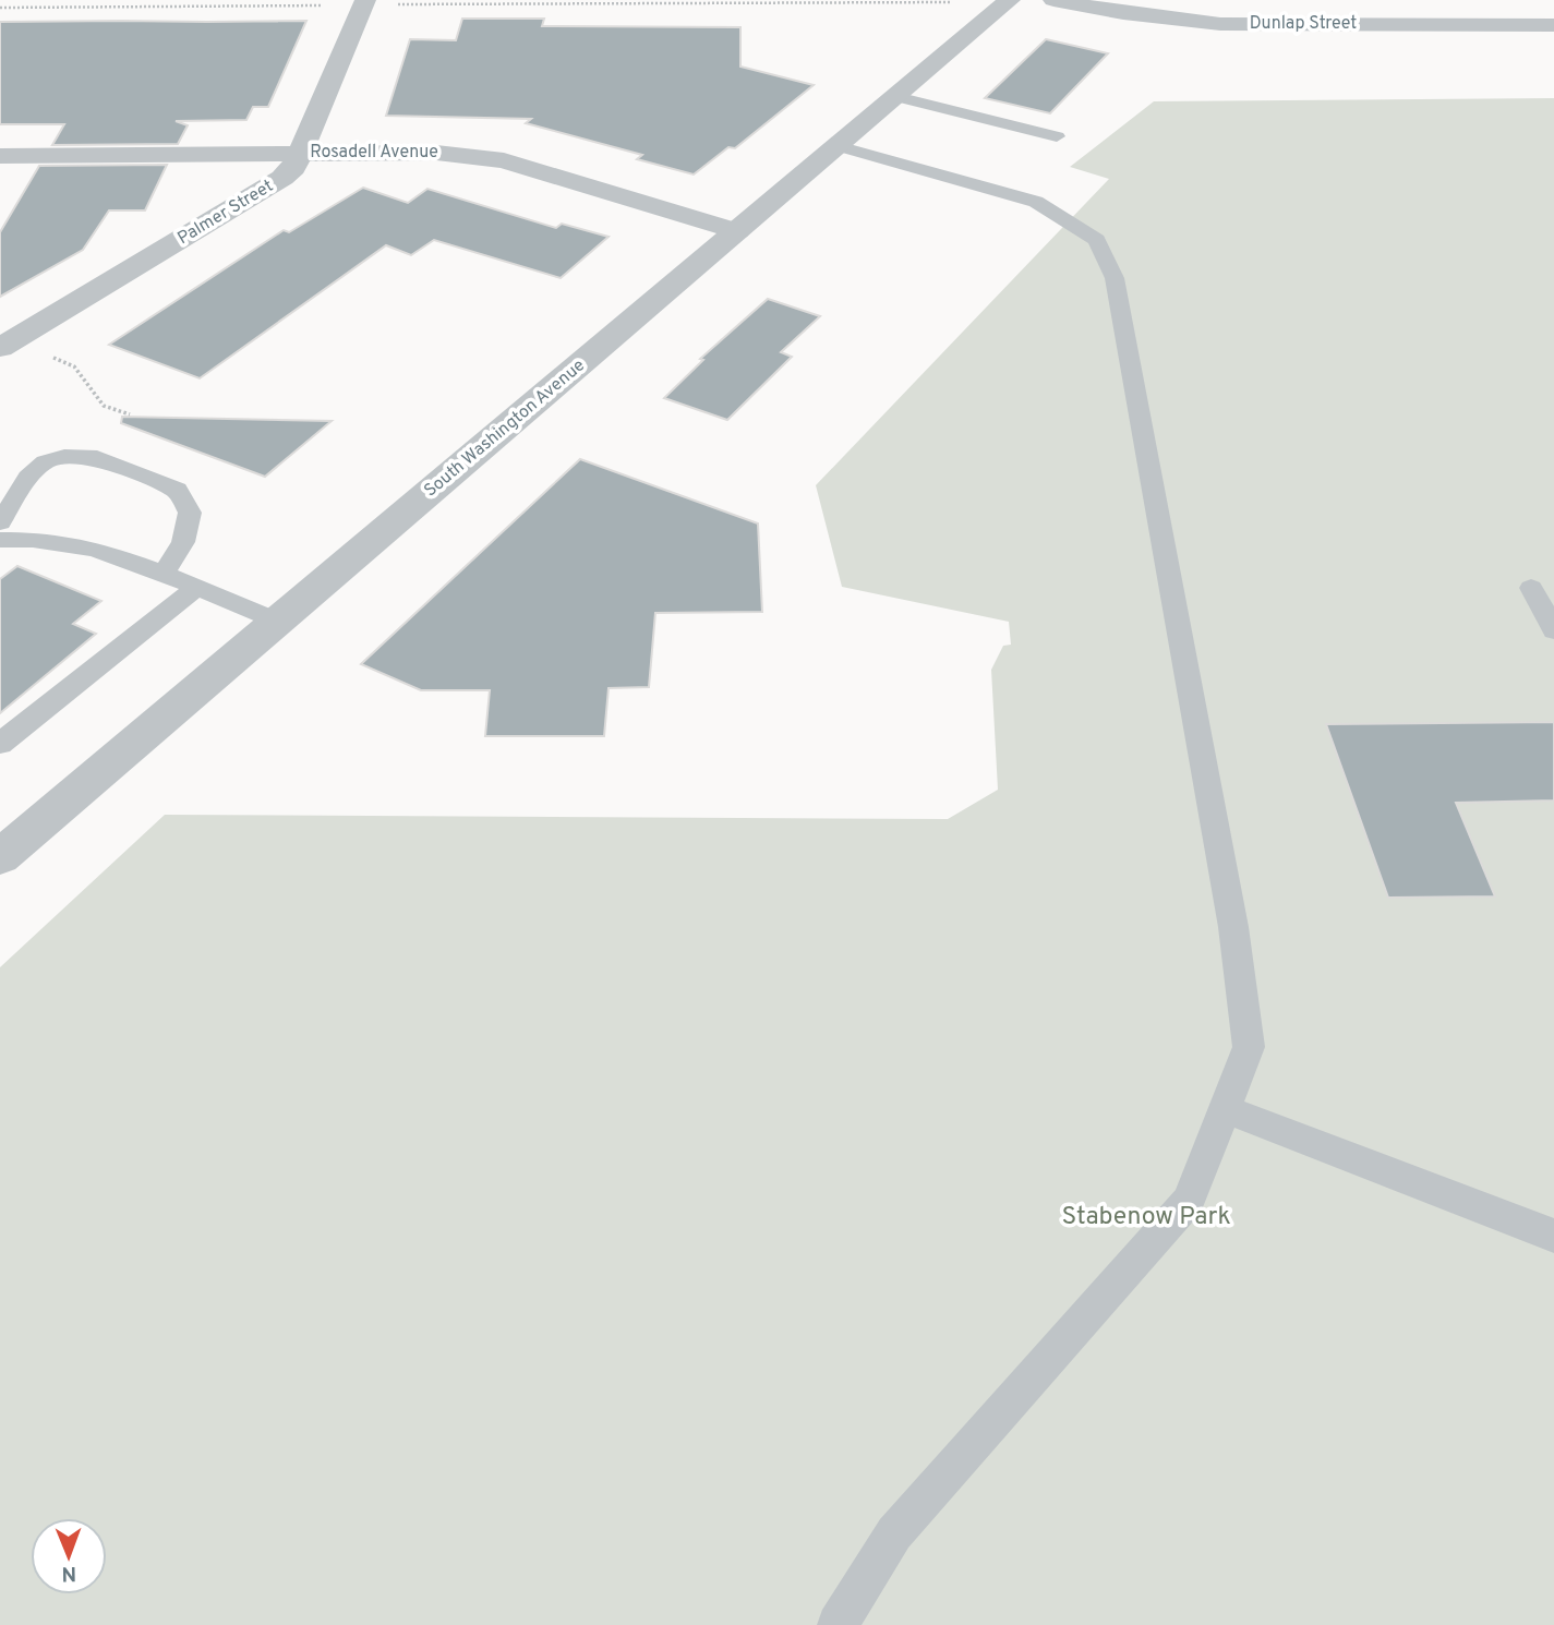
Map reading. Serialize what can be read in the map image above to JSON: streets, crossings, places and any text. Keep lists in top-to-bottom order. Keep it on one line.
{"streets":{"street":["Dunlap Street","Rosadell Avenue","Palmer Street","South Washington Avenue"]},"crossings":[["Rosadell Avenue","Palmer Street"],["Rosadell Avenue","South Washington Avenue"]],"parks":["Stabenow Park"],"north":"bottom"}
